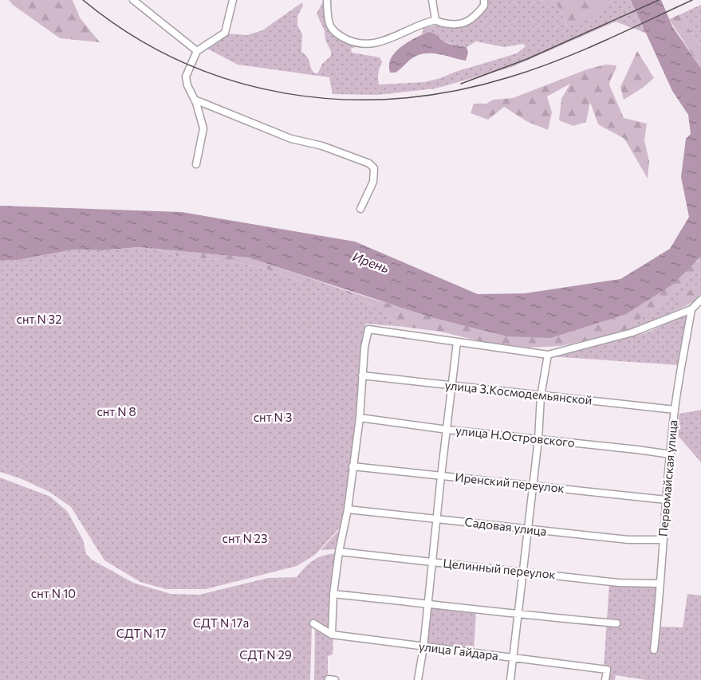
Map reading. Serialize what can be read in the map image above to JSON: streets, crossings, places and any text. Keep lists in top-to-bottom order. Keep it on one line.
{"streets":{"street":["улица З.Космодемьянской","улица Н.Островского","Первомайская улица","Иренский переулок","Садовая улица","Целинный переулок","улица Гайдара"]},"crossings":[["улица З.Космодемьянской","Первомайская улица"],["улица Н.Островского","Первомайская улица"],["Первомайская улица","Иренский переулок"],["Первомайская улица","Садовая улица"],["Первомайская улица","Целинный переулок"]],"water":["Ирень"],"parks":["снт N 32","снт N 8","снт N 3","снт N 23","снт N 10","СДТ N 17а","СДТ N 17","СДТ N 29"]}
